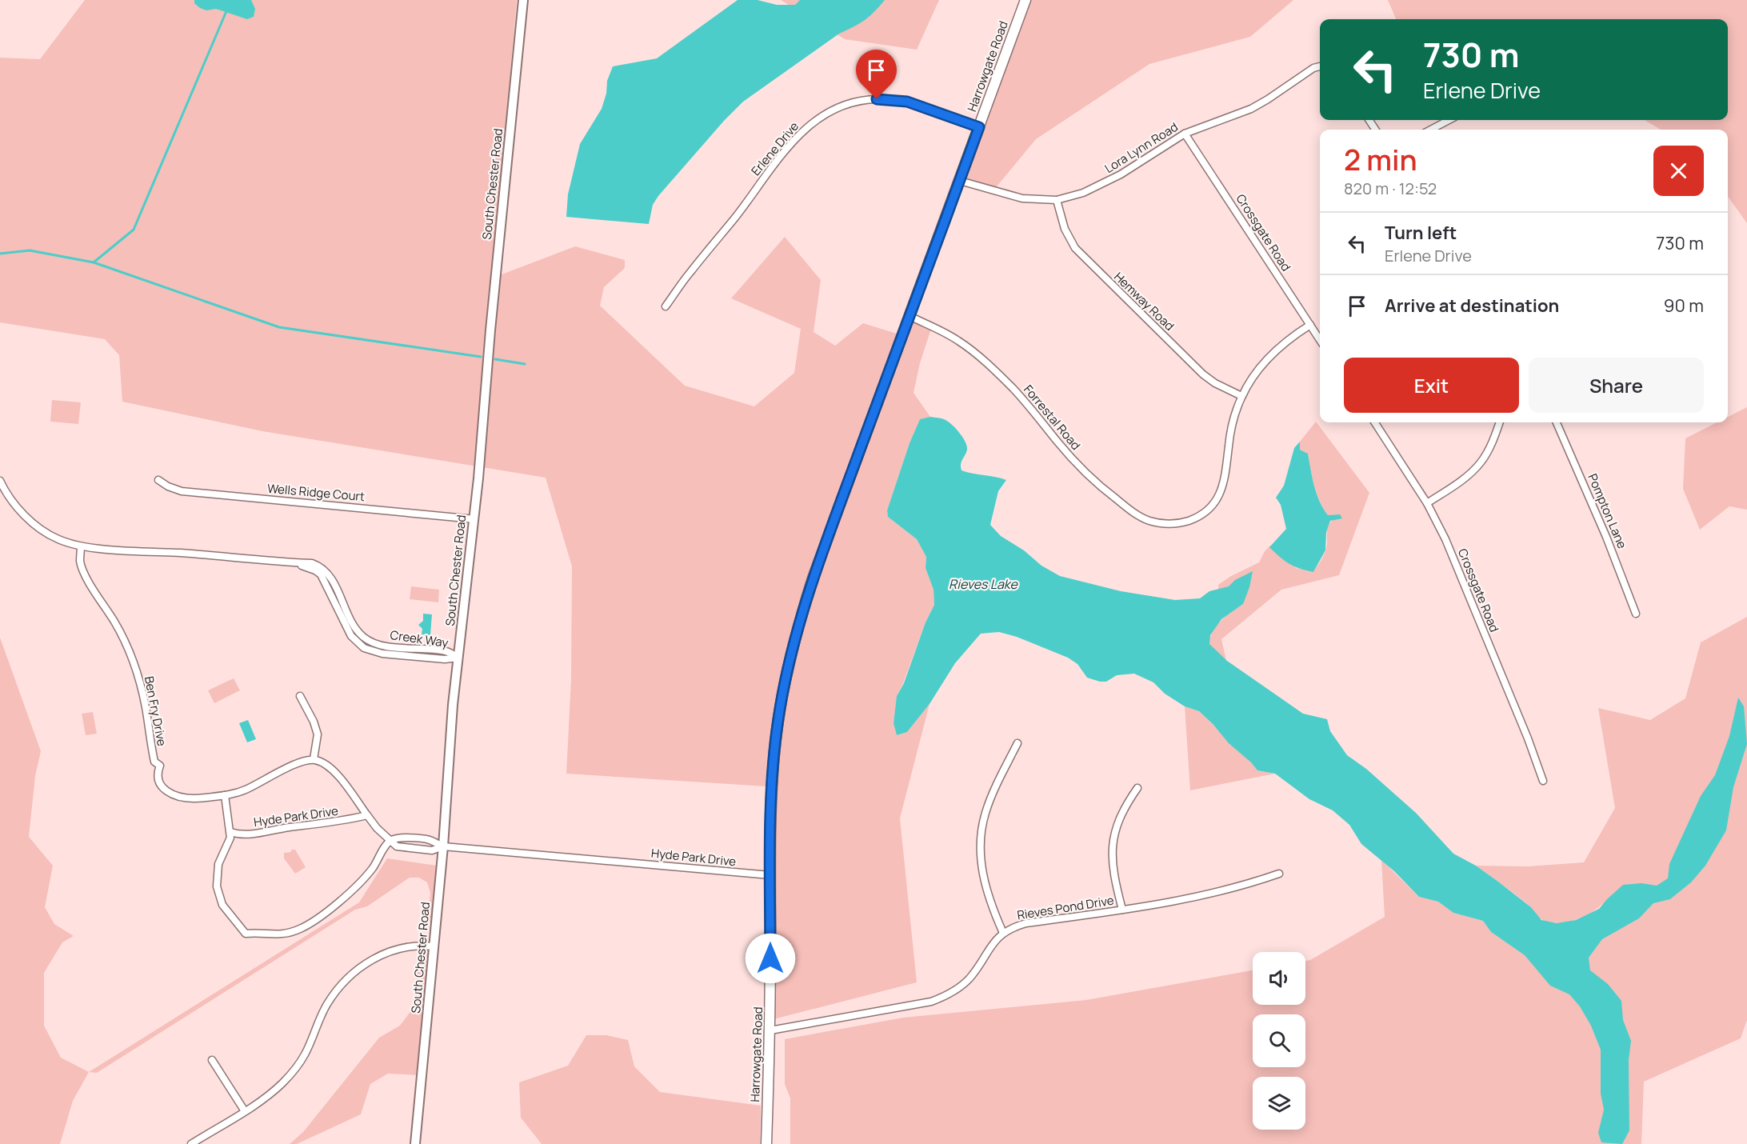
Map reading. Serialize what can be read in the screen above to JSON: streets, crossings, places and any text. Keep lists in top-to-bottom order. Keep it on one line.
{"streets":{"main road":["Harrowgate Road"],"street":["Lora Lynn Road","Erlene Drive","South Chester Road","Crossgate Road","Hemway Road","Forrestal Road","Wells Ridge Court","Pompton Lane","Creek Way","Ben Fry Drive","Hyde Park Drive","Rieves Pond Drive"]},"crossings":[["Harrowgate Road","Lora Lynn Road"],["Harrowgate Road","Erlene Drive"],["Harrowgate Road","Forrestal Road"],["Harrowgate Road","Hyde Park Drive"],["Harrowgate Road","Rieves Pond Drive"],["Lora Lynn Road","Crossgate Road"],["Lora Lynn Road","Hemway Road"],["South Chester Road","Wells Ridge Court"],["South Chester Road","Creek Way"],["South Chester Road","Hyde Park Drive"],["Hemway Road","Forrestal Road"],["Creek Way","Ben Fry Drive"]],"water":["Rieves Lake"],"page":{"turn":["730 m","Erlene Drive"],"heading":["2 min","820 m · 12:52"],"list":[{"name":"Turn left","note":"Erlene Drive","value":"730 m"},{"name":"Arrive at destination","value":"90 m"}],"buttons":["Exit","Share"]}}
